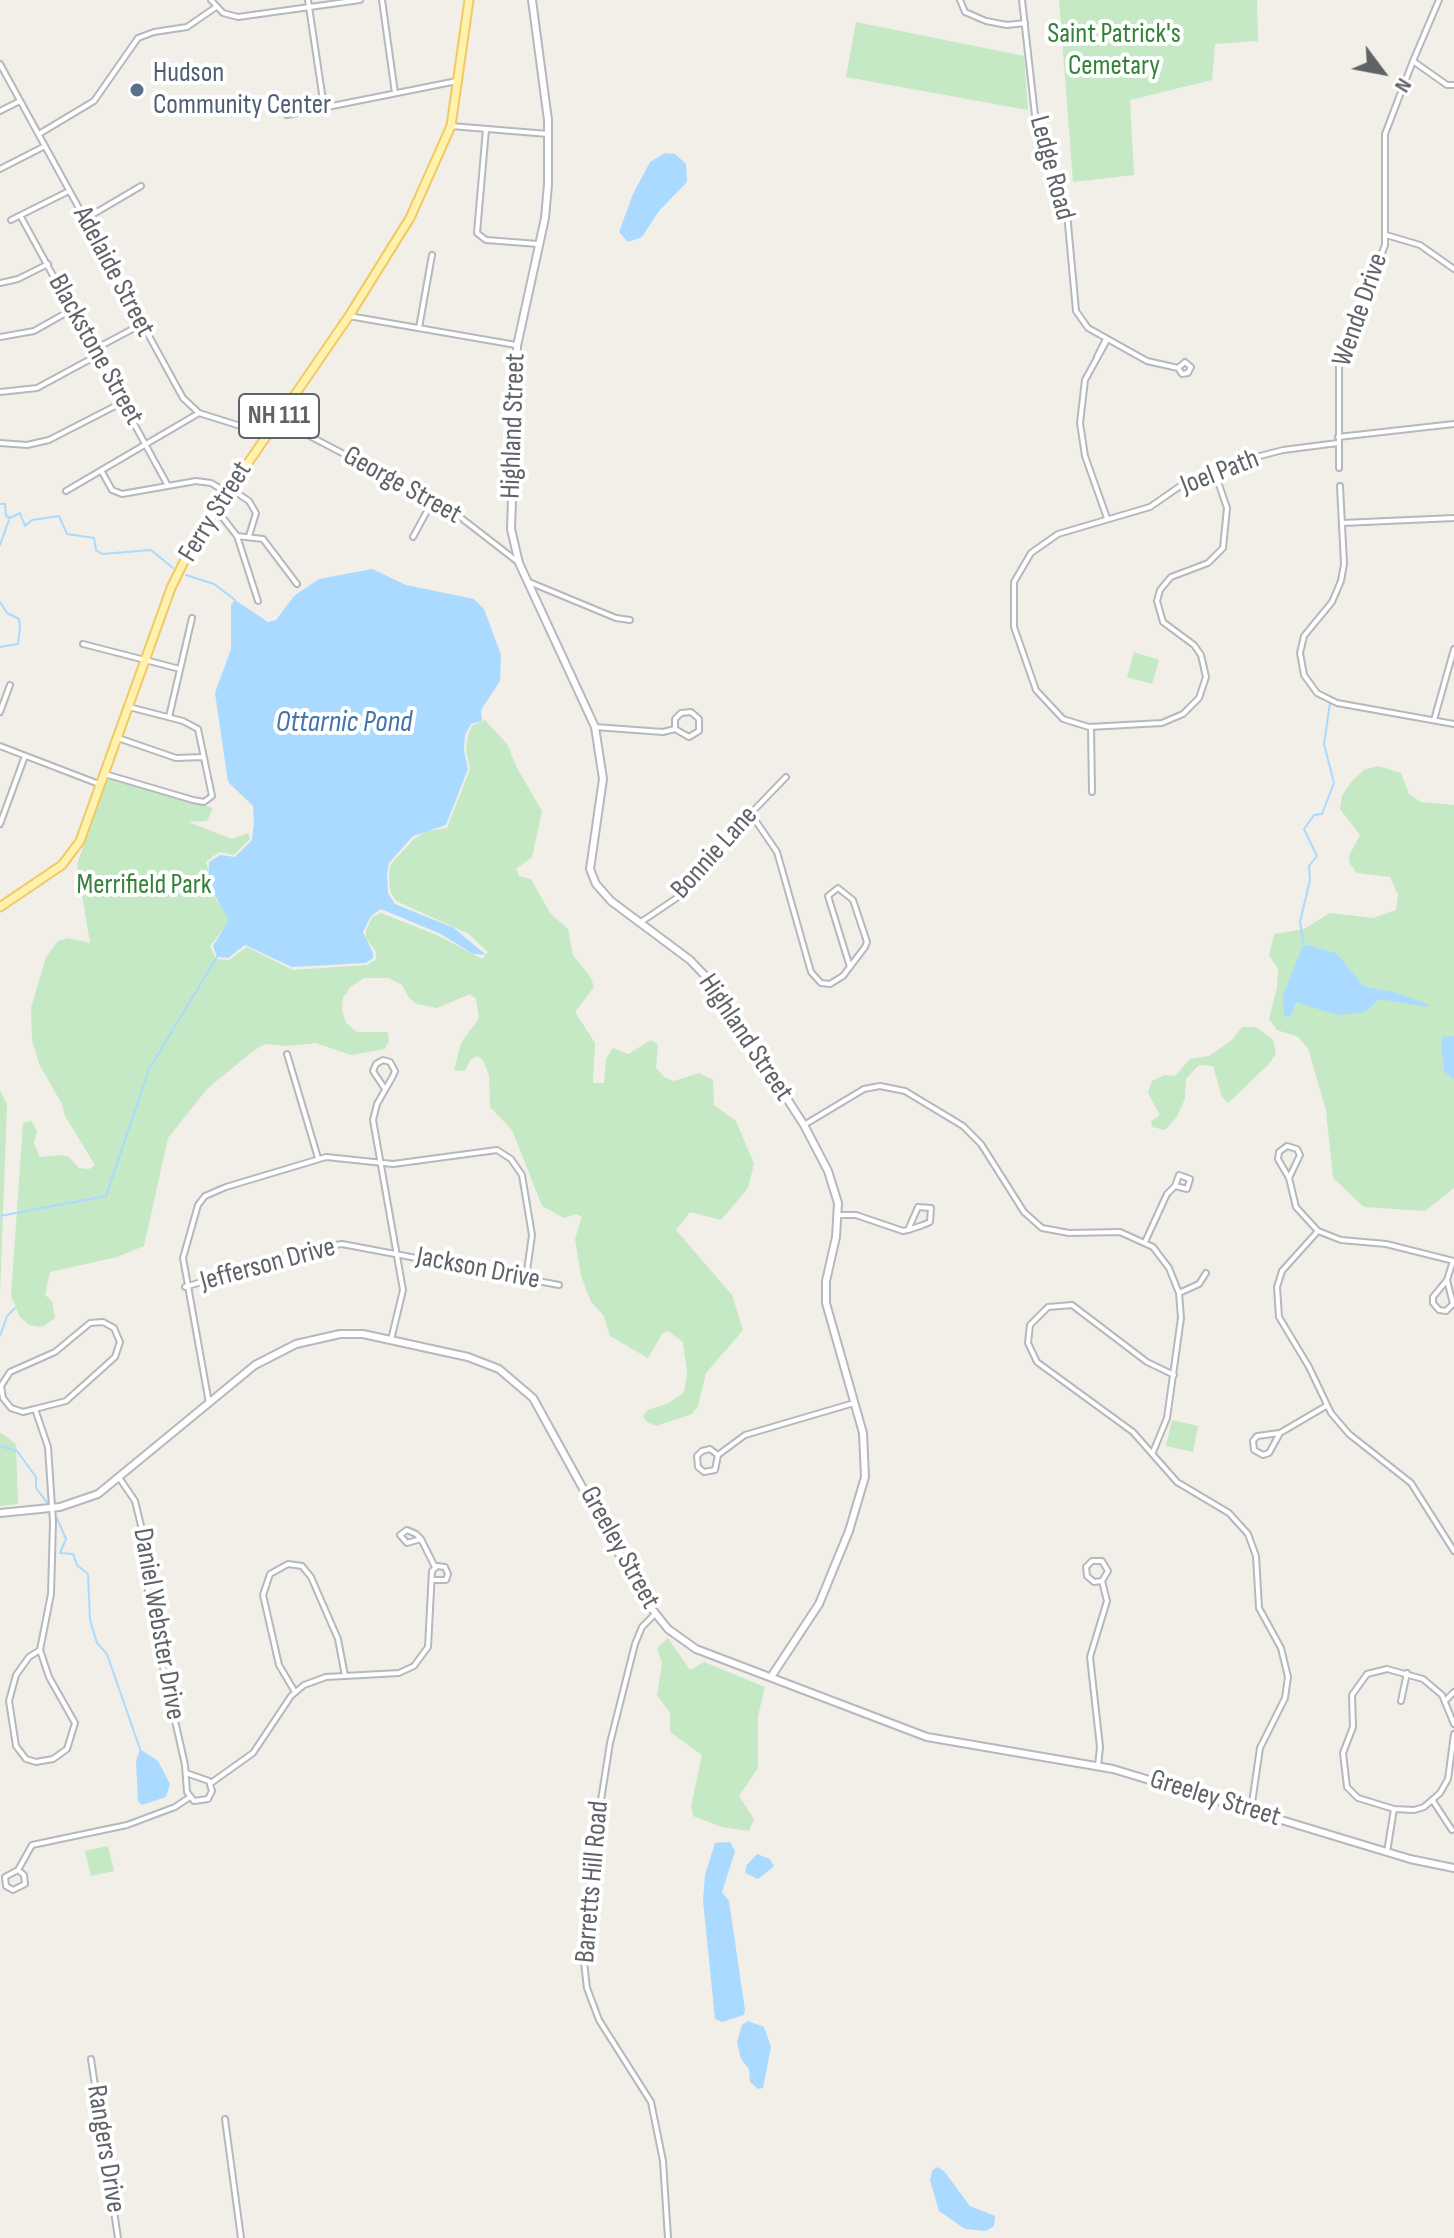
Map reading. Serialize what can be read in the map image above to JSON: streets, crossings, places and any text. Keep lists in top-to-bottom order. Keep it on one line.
{"streets":{"main road":["NH 111","Ferry Street"],"street":["Ledge Road","Adelaide Street","Wende Drive","Blackstone Street","Highland Street","Joel Path","George Street","Bonnie Lane","Jefferson Drive","Jackson Drive","Greeley Street","Daniel Webster Drive","Barretts Hill Road","Rangers Drive"]},"crossings":[["Wende Drive","Joel Path"],["Highland Street","George Street"],["Highland Street","Bonnie Lane"],["Highland Street","Greeley Street"],["George Street","Ferry Street"],["Jefferson Drive","Jackson Drive"],["Greeley Street","Daniel Webster Drive"],["Greeley Street","Barretts Hill Road"]],"water":["Ottarnic Pond"],"parks":["Saint Patrick's Cemetary","Merrifield Park"],"places":["Hudson Community Center"],"north":"bottom right"}
